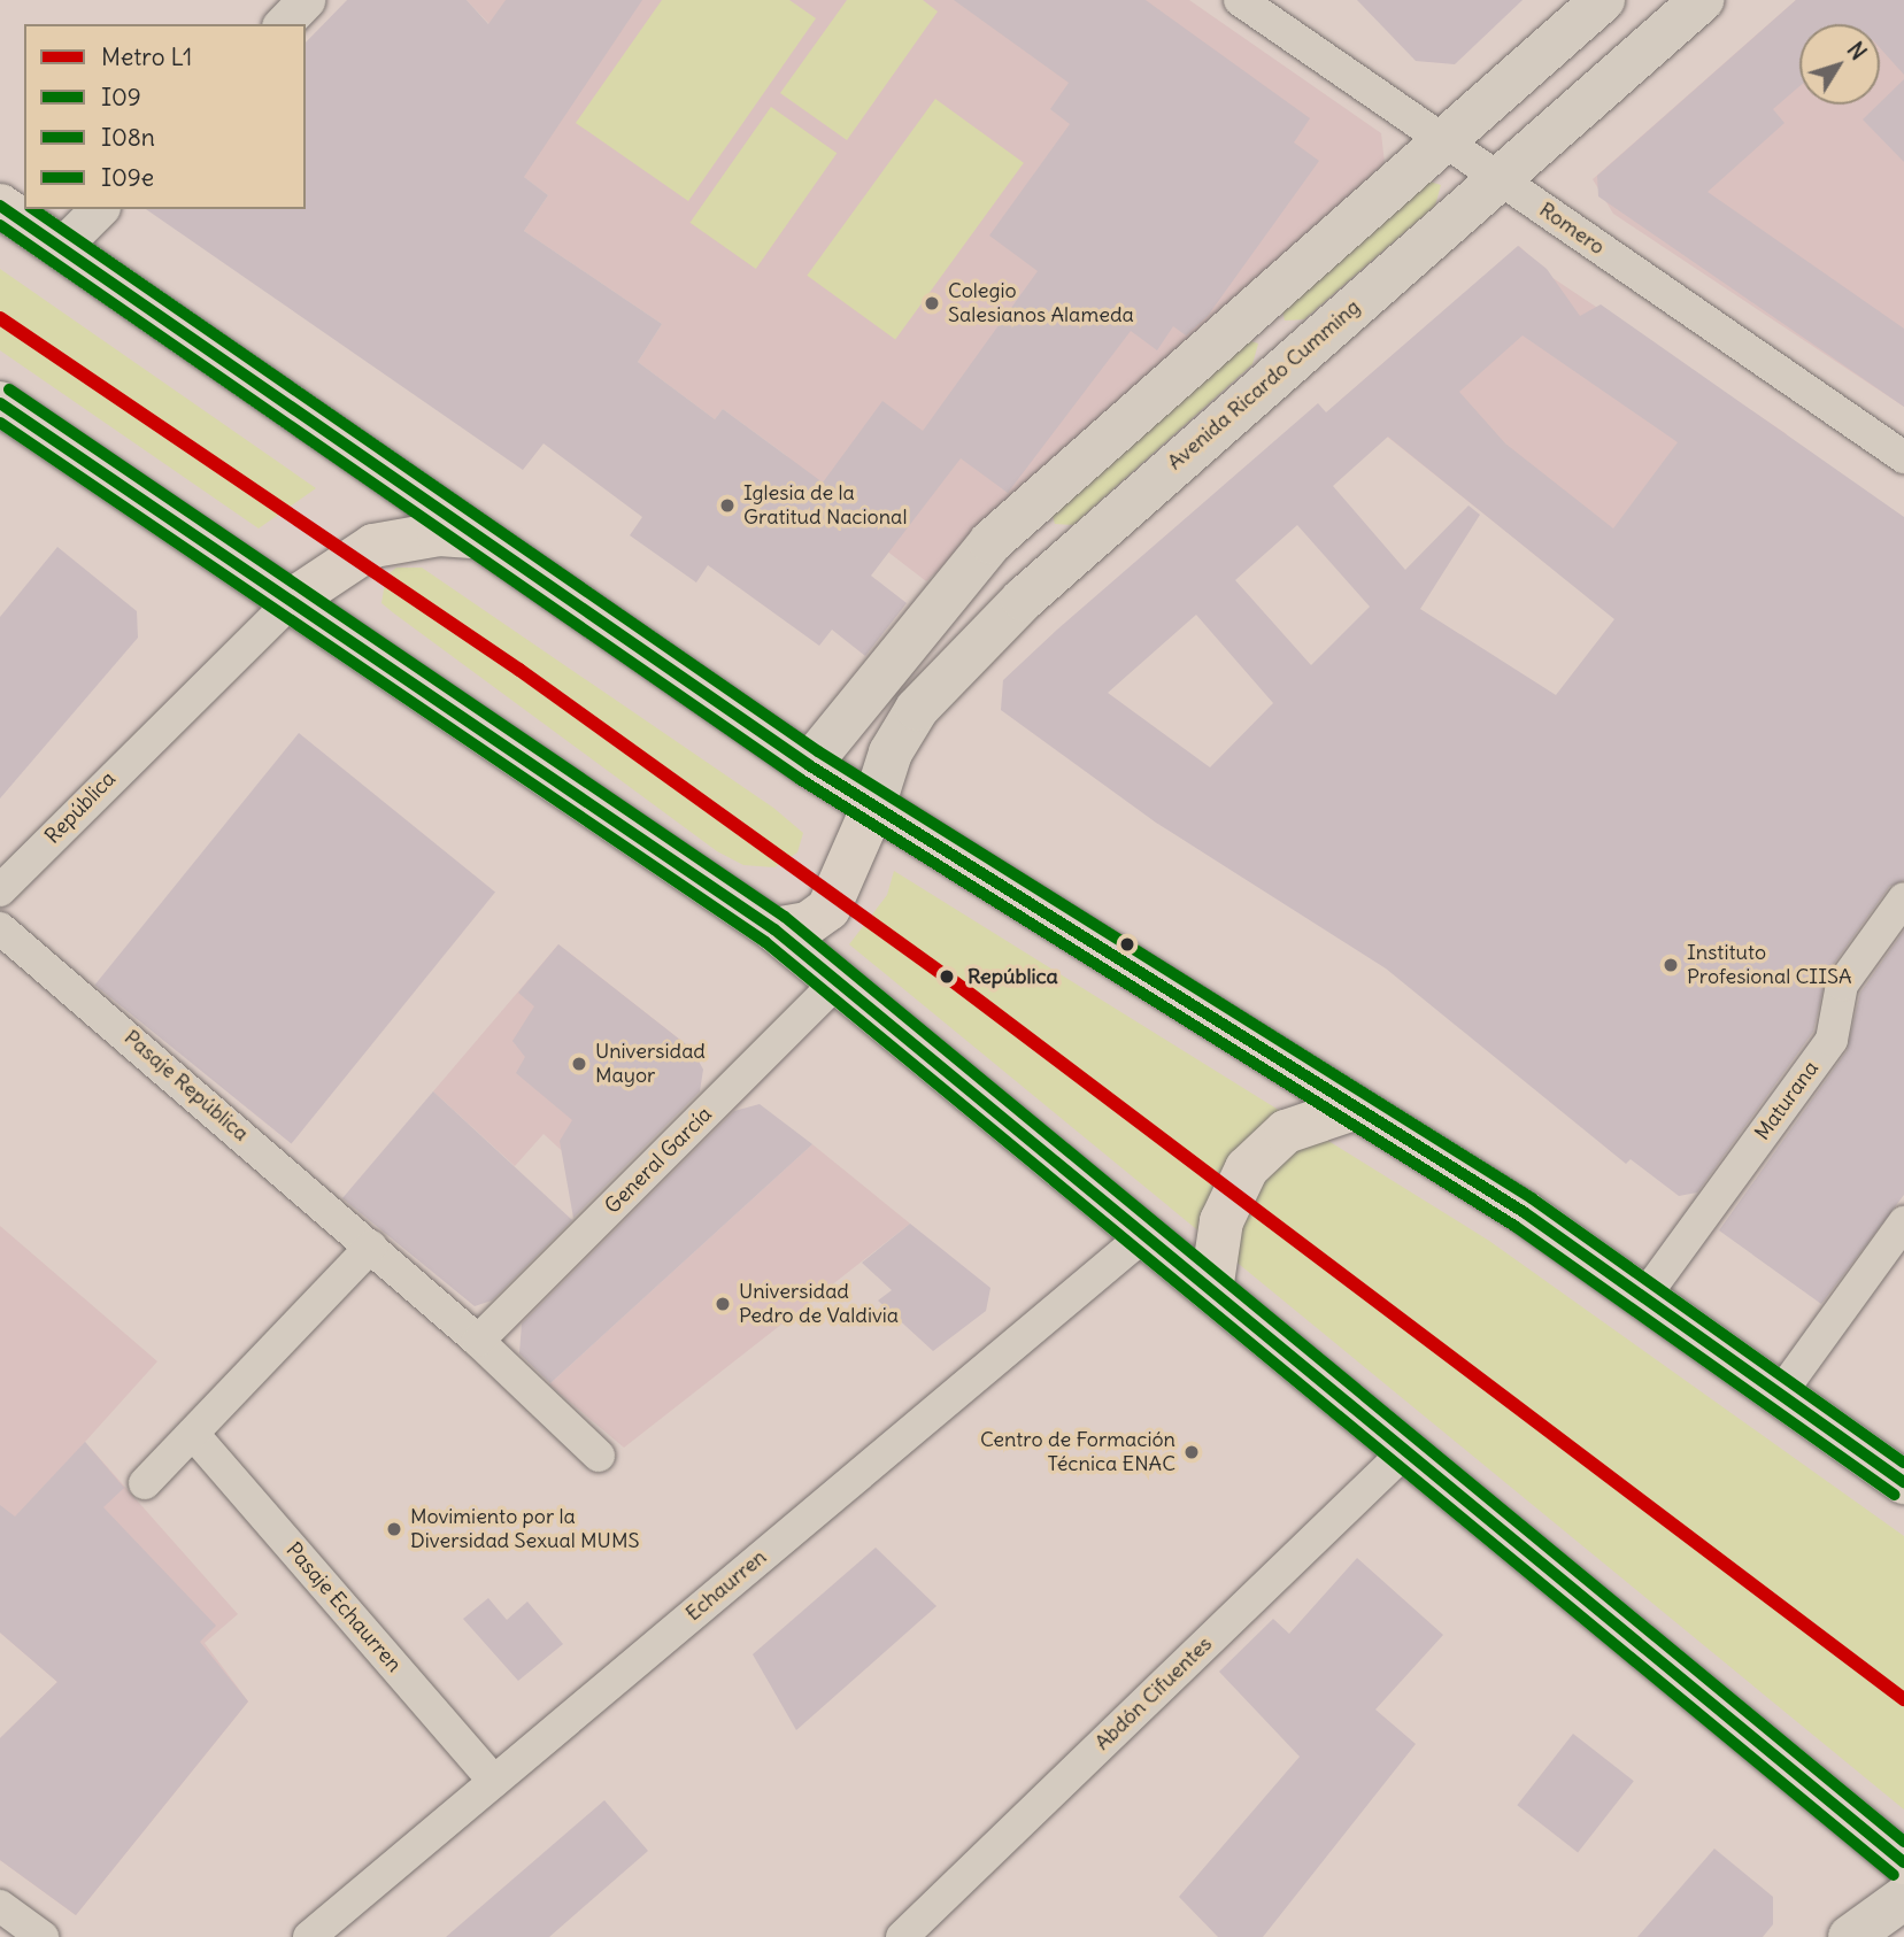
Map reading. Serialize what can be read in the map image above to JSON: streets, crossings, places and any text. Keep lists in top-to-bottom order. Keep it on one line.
{"streets":{"main road":["Avenida Ricardo Cumming"],"street":["Romero","República","Pasaje República","Maturana","General García","Echaurren","Pasaje Echaurren","Abdón Cifuentes"]},"crossings":[["Romero","Avenida Ricardo Cumming"],["Pasaje República","General García"],["Echaurren","Pasaje Echaurren"]],"places":["Colegio Salesianos Alameda","Iglesia de la Gratitud Nacional","Instituto Profesional CIISA","República","Universidad Mayor","Universidad Pedro de Valdivia","Centro de Formación Técnica ENAC","Movimiento por la Diversidad Sexual MUMS"],"lines":["transit line I09","transit line I09e","transit line I08n","metro line L1"],"legend":["Metro L1","I09","I08n","I09e"],"north":"top right"}
